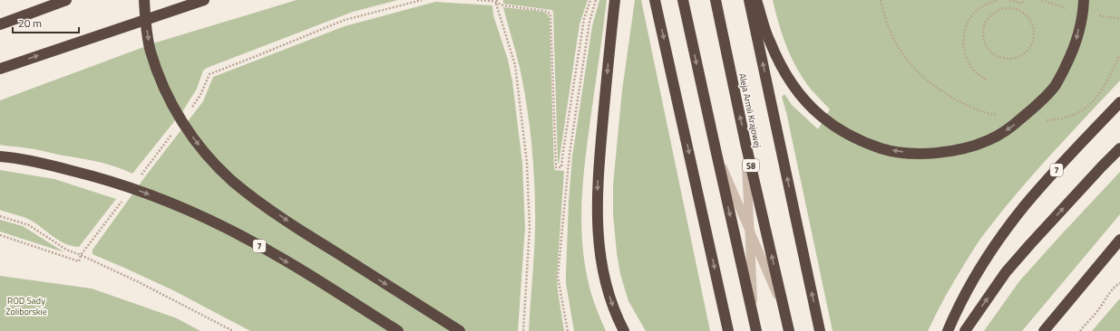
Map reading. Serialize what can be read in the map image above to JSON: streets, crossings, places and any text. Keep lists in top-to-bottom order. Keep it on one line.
{"streets":{"highway":["Aleja Armii Krajowej","S8","7"]},"parks":["ROD Sady Żoliborskie"],"scale_bar":"20 m"}
